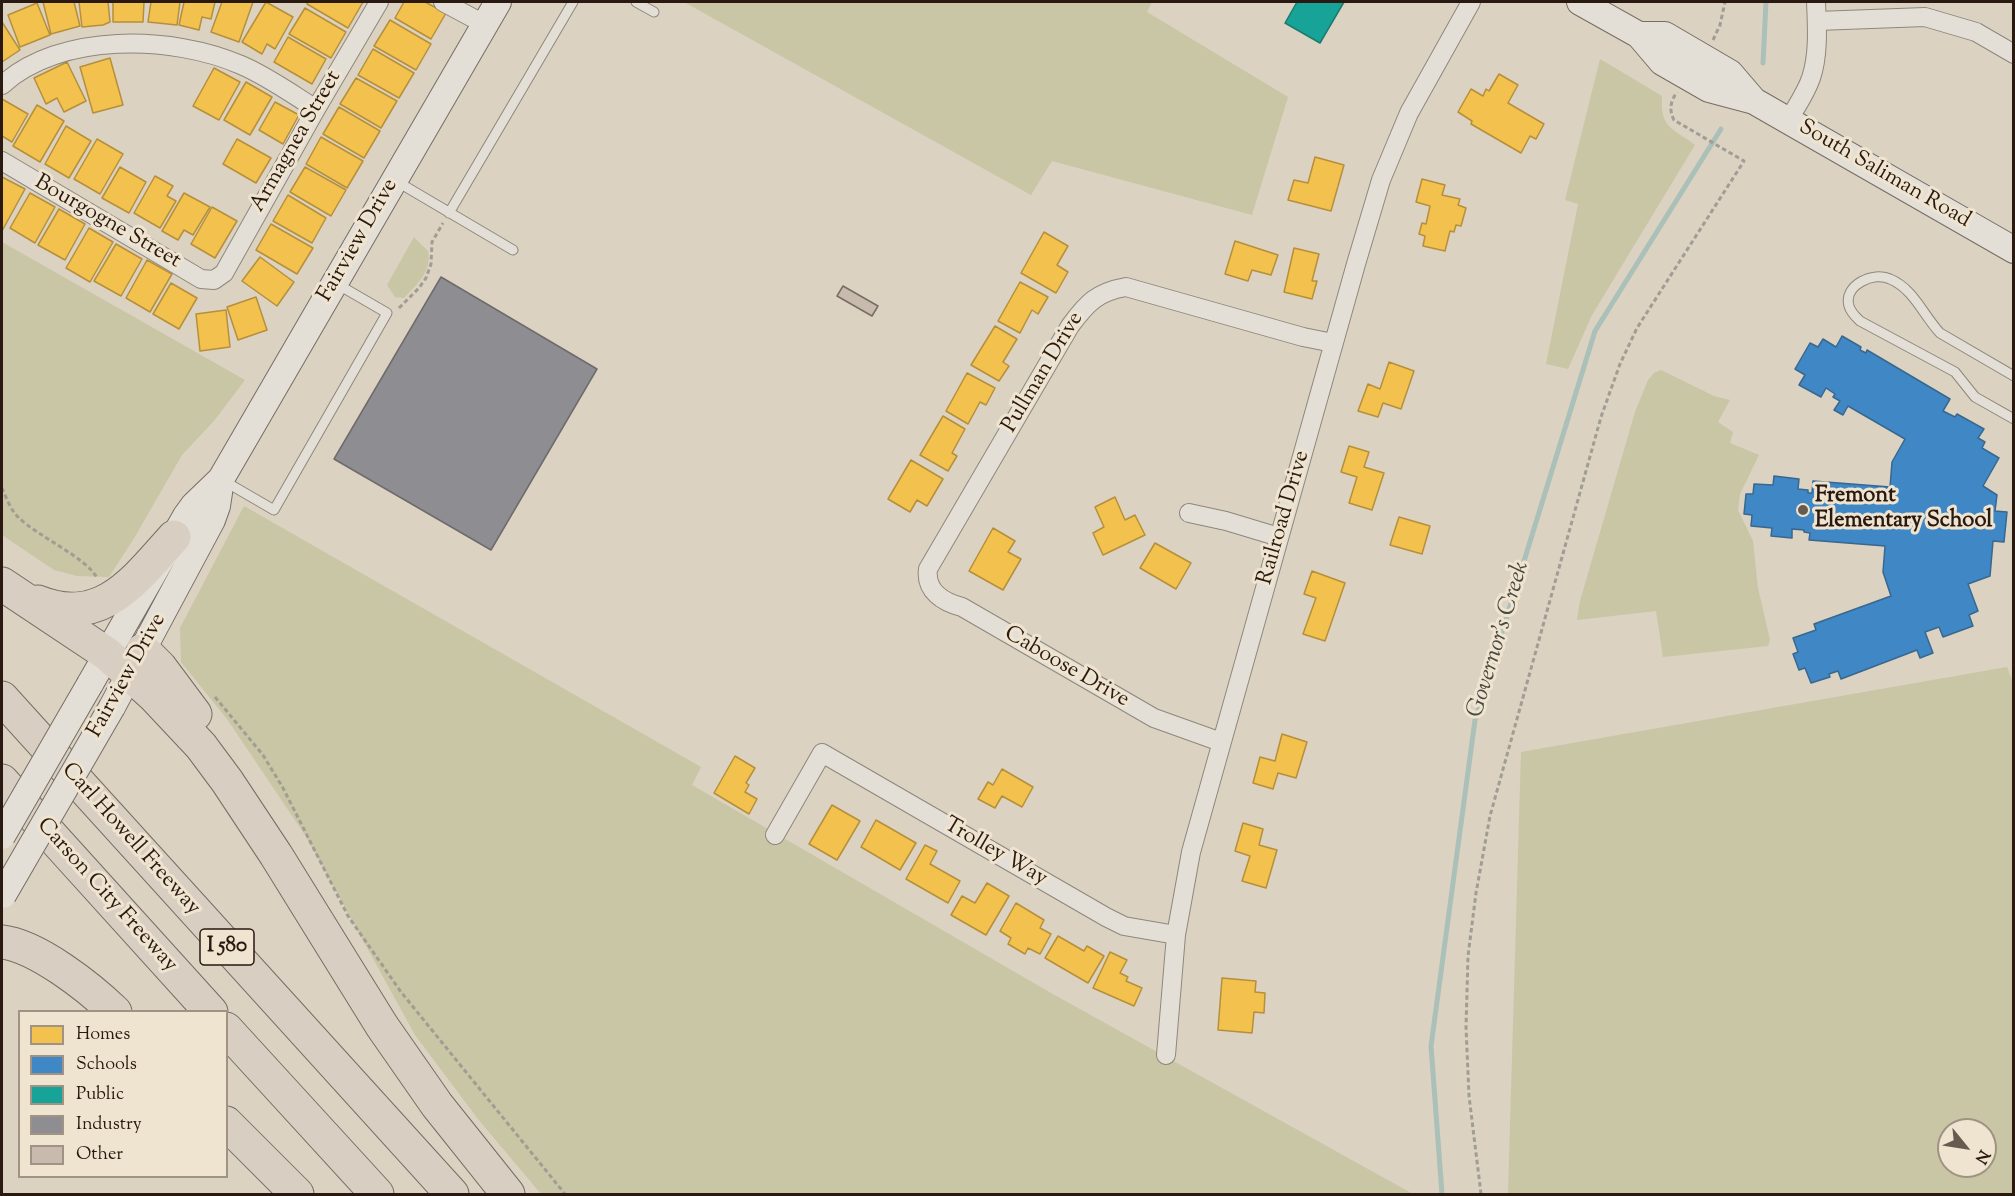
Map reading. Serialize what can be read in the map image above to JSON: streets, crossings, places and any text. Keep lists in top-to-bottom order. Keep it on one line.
{"streets":{"highway":["Carl Howell Freeway","Carson City Freeway","I 580"],"main road":["South Saliman Road","Fairview Drive"],"street":["Armagnea Street","Bourgogne Street","Pullman Drive","Railroad Drive","Caboose Drive","Trolley Way"]},"crossings":[["Armagnea Street","Bourgogne Street"],["Pullman Drive","Railroad Drive"],["Pullman Drive","Caboose Drive"],["Railroad Drive","Caboose Drive"],["Railroad Drive","Trolley Way"]],"water":["Governor's Creek"],"places":["Fremont Elementary School"],"legend":["Homes","Schools","Public","Industry","Other"],"north":"bottom right"}
